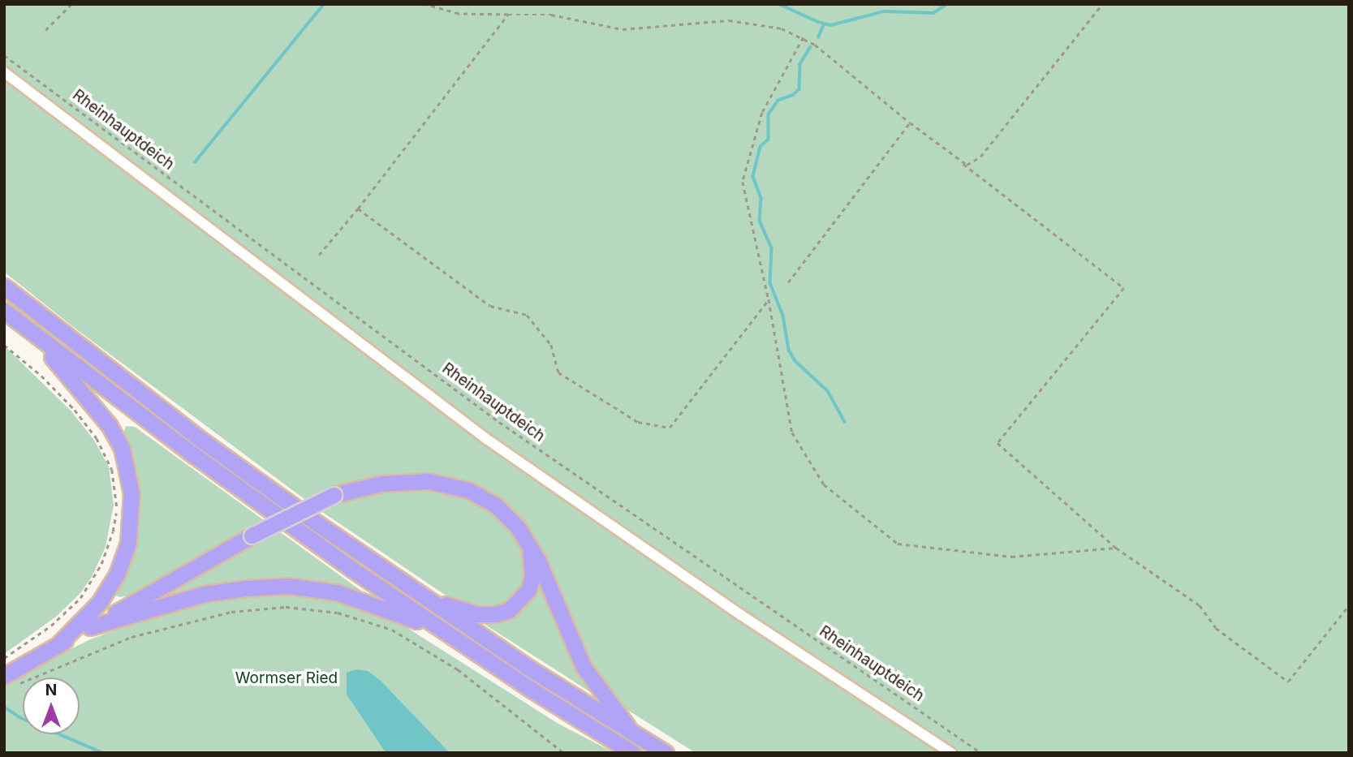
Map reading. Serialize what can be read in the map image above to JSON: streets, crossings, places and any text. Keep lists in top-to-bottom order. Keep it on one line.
{"streets":{"path":["Rheinhauptdeich"]},"parks":["Wormser Ried"],"north":"top"}
